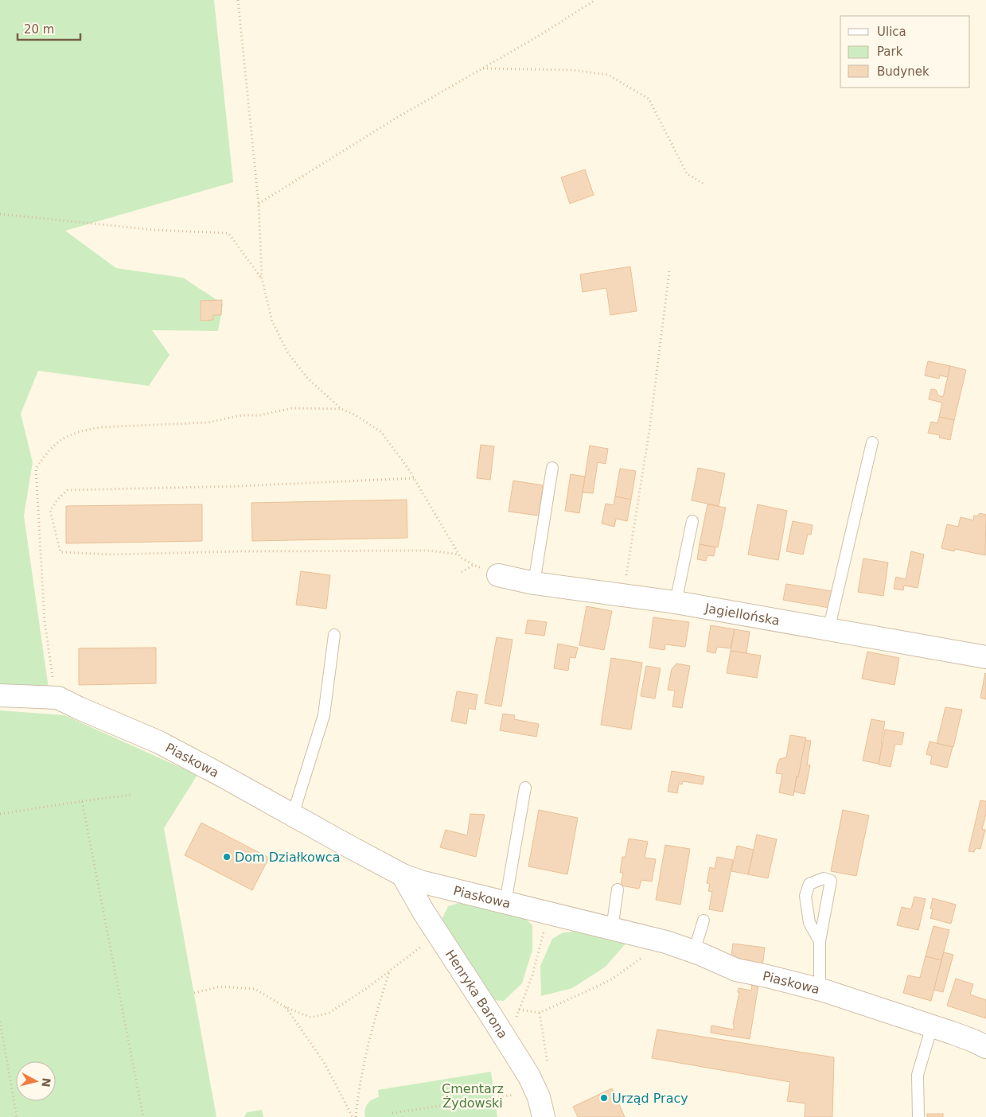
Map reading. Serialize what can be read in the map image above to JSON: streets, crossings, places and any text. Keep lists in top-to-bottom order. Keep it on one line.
{"streets":{"street":["Jagiellońska","Piaskowa","Henryka Barona"]},"crossings":[["Piaskowa","Henryka Barona"]],"parks":["Cmentarz Żydowski"],"places":["Dom Działkowca","Urząd Pracy"],"legend":["Ulica","Park","Budynek"],"scale_bar":"20 m","north":"right"}
